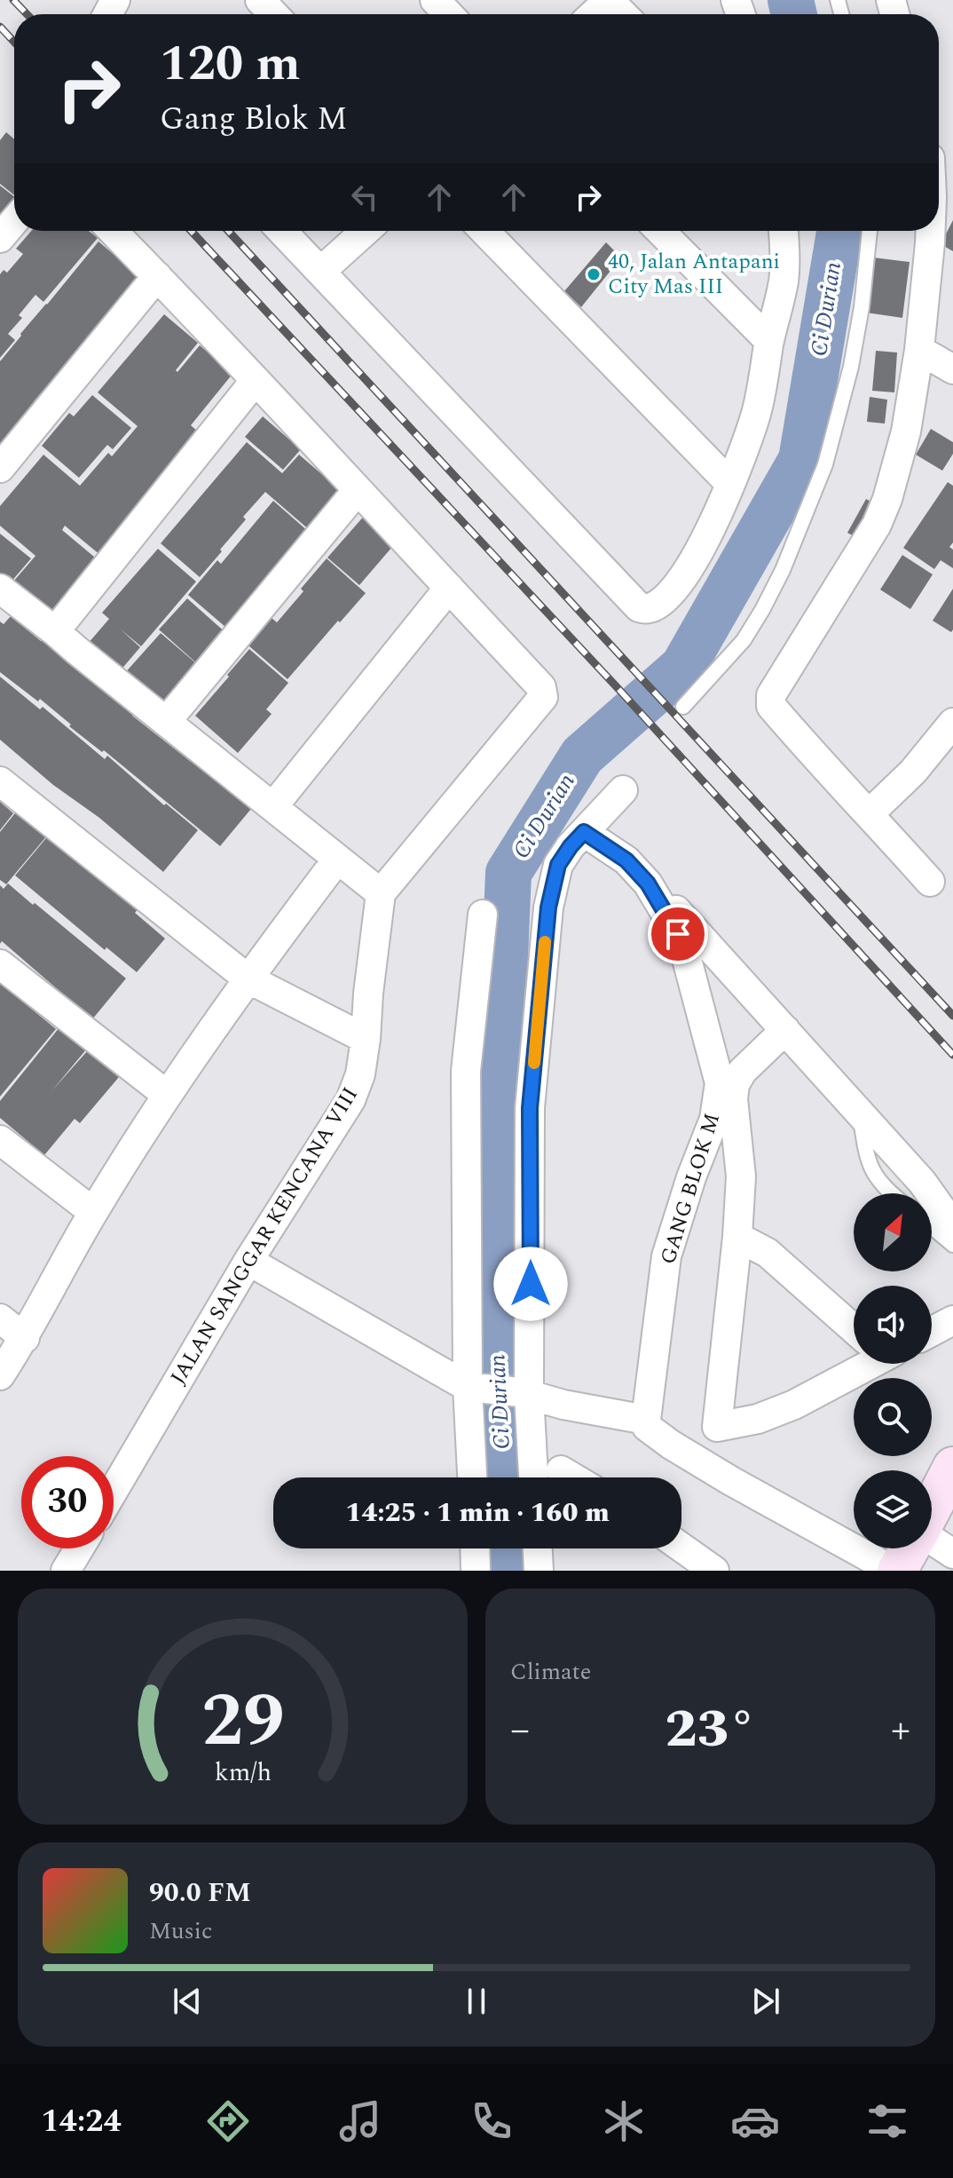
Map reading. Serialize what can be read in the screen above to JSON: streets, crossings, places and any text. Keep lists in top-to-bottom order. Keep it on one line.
{"streets":{"street":["GANG BLOK M","JALAN SANGGAR KENCANA VIII"]},"water":["Ci Durian"],"places":["40, Jalan Antapani City Mas III"],"north":"top right","page":{"turn":["120 m","Gang Blok M"],"limit":"30","trip":"14:25 · 1 min · 160 m","tile":"Climate","heat":["−","23°","+"],"song":["90.0 FM","Music"],"tabs":"14:24","gauge":["29","km/h"]}}
